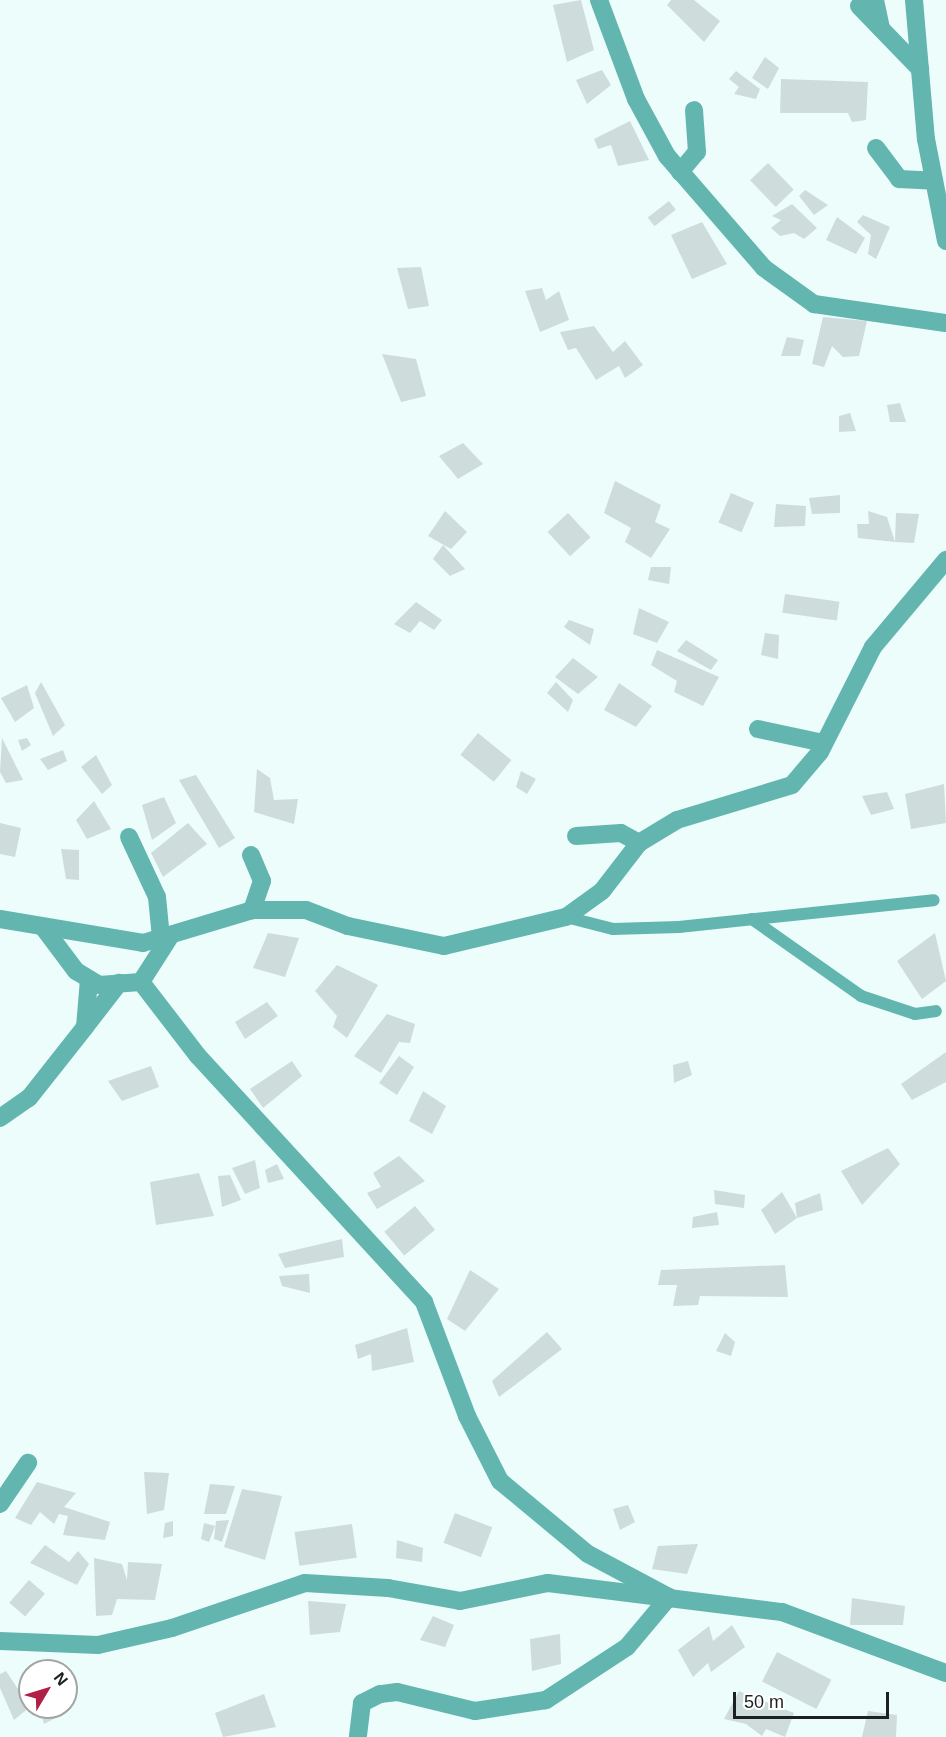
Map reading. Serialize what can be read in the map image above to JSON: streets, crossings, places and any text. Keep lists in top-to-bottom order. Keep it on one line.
{"scale_bar":"50 m","north":"top right"}
